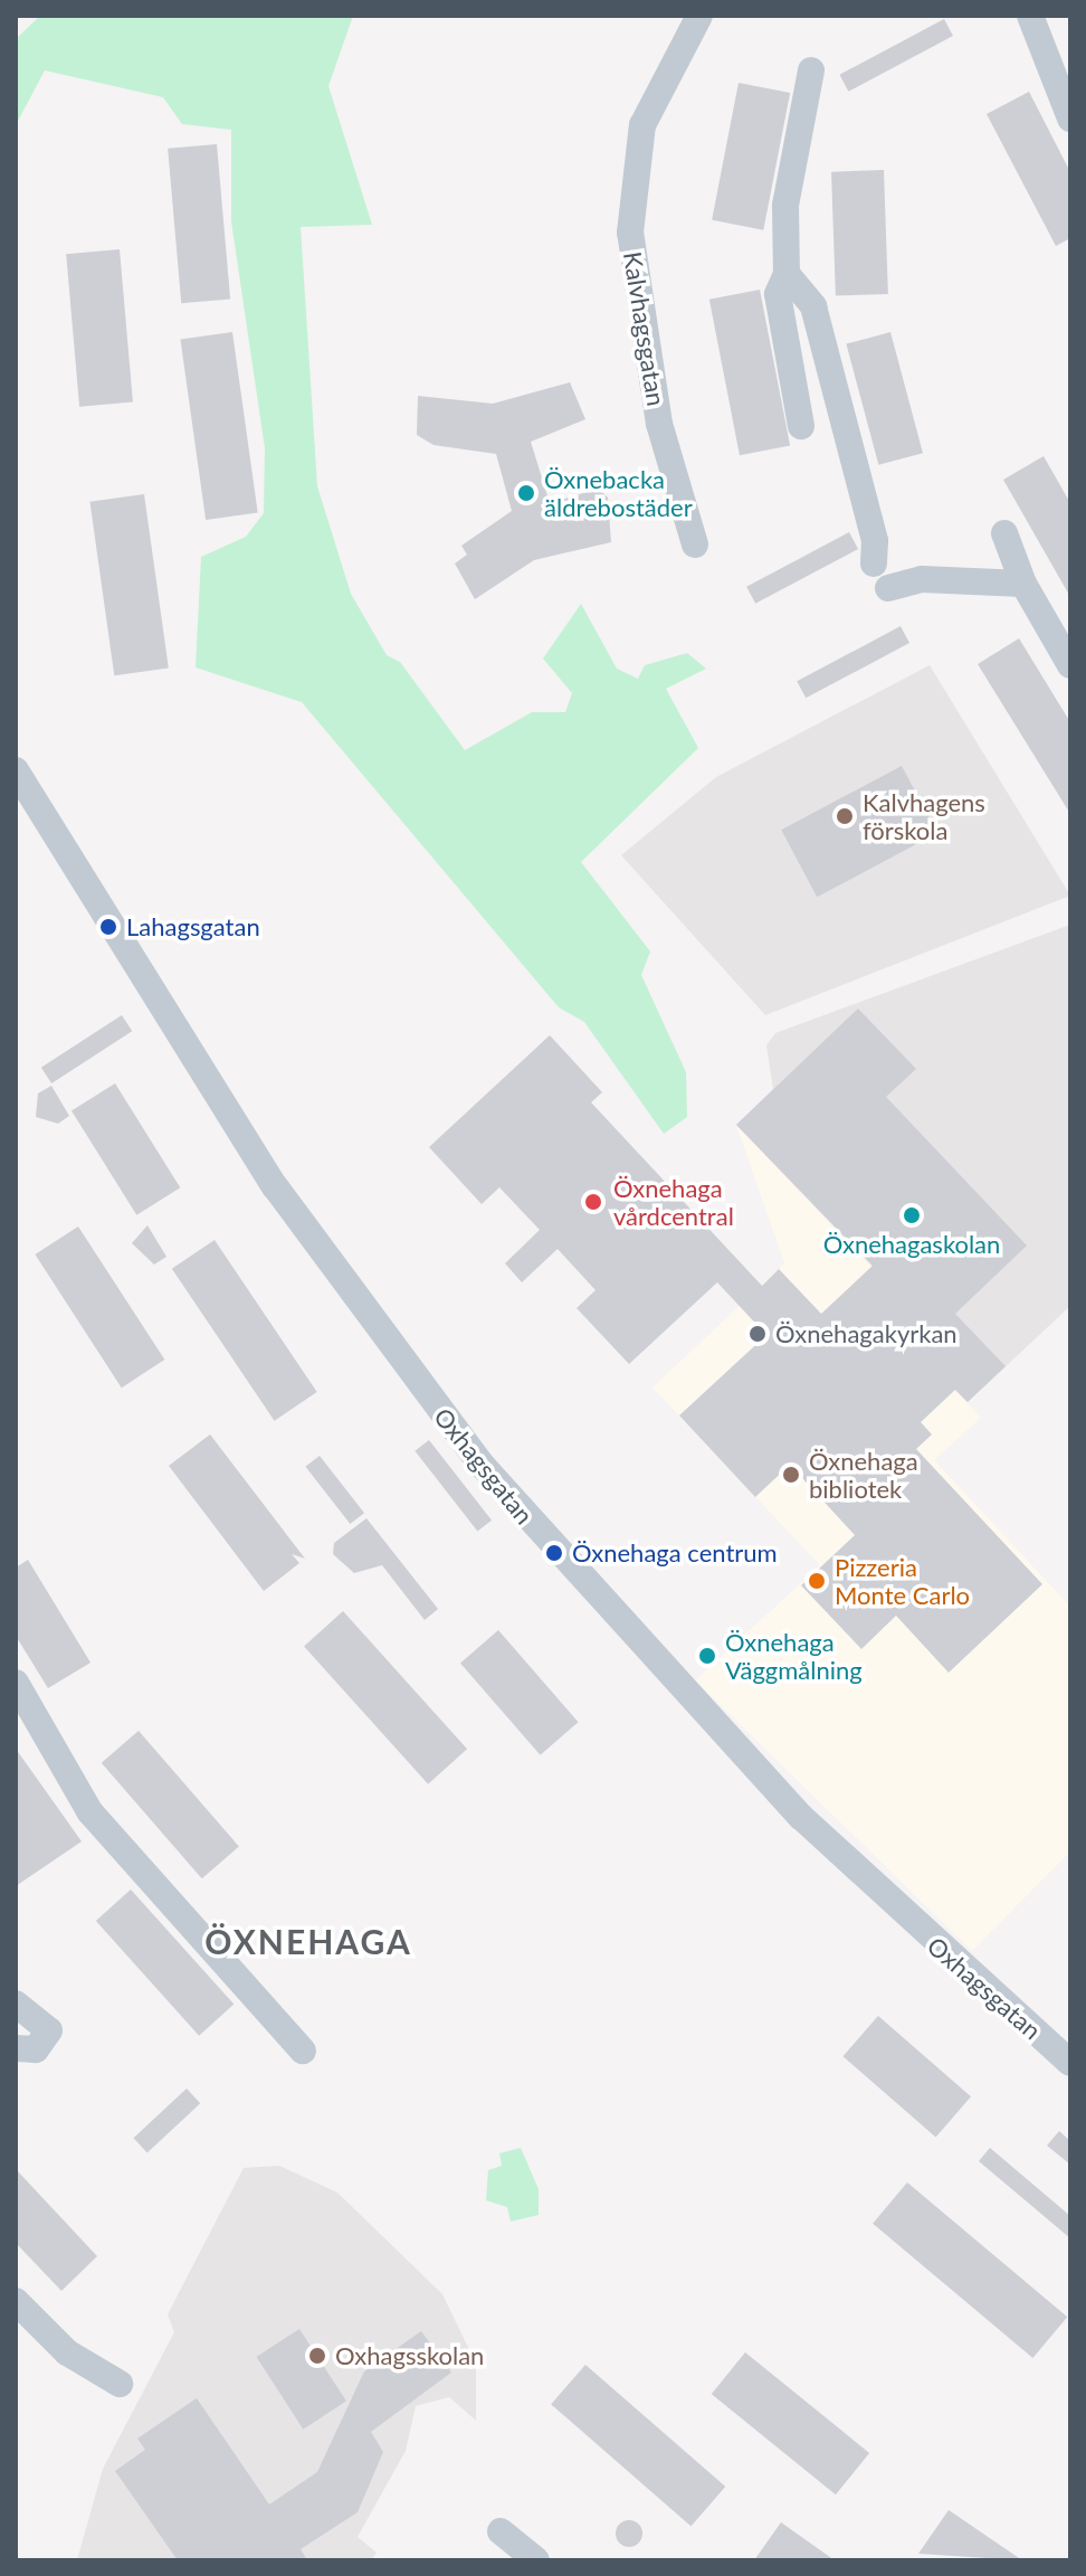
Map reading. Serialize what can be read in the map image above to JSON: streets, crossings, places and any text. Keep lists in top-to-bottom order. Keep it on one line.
{"streets":{"street":["Kalvhagsgatan","Oxhagsgatan"]},"districts":["ÖXNEHAGA"],"places":["Öxnebacka äldrebostäder","Kalvhagens förskola","Lahagsgatan","Öxnehaga vårdcentral","Öxnehagaskolan","Öxnehagakyrkan","Öxnehaga bibliotek","Öxnehaga centrum","Pizzeria Monte Carlo","Öxnehaga Väggmålning","Oxhagsskolan"]}
